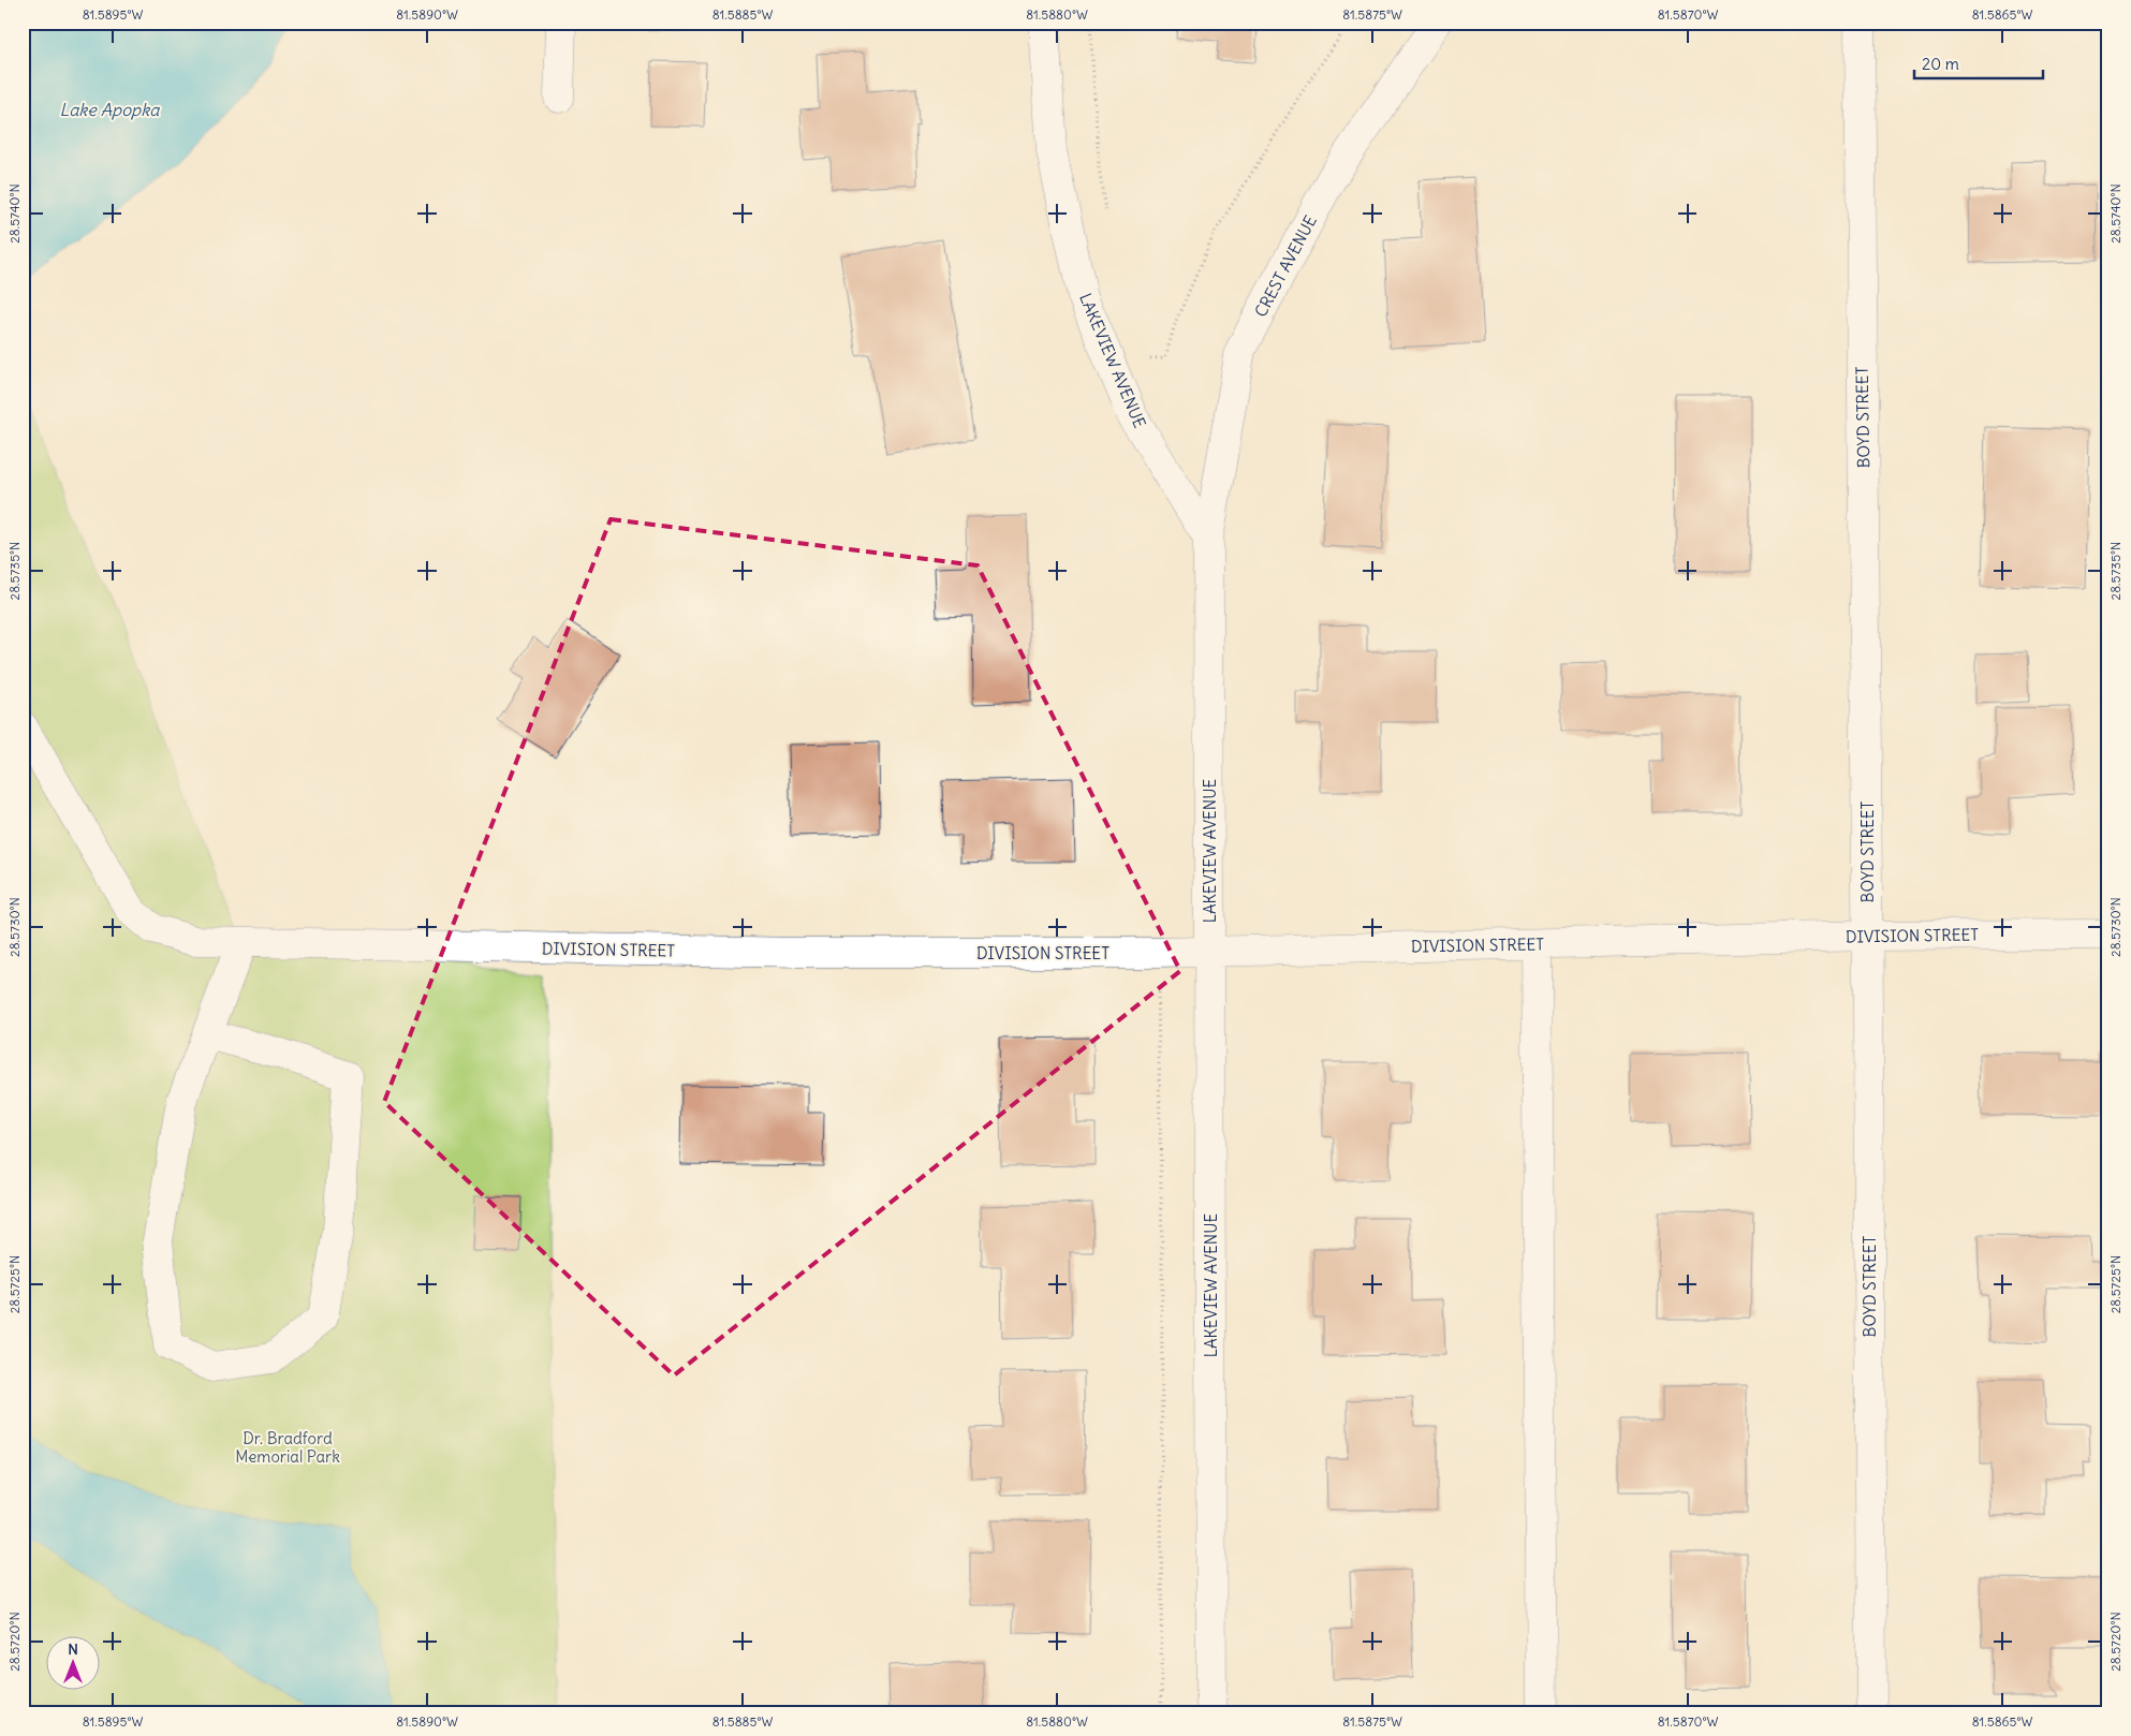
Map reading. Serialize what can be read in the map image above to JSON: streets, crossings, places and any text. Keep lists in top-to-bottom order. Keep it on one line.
{"streets":{"street":["CREST AVENUE","LAKEVIEW AVENUE","BOYD STREET","DIVISION STREET"]},"crossings":[["CREST AVENUE","LAKEVIEW AVENUE"],["LAKEVIEW AVENUE","DIVISION STREET"],["BOYD STREET","DIVISION STREET"]],"water":["Lake Apopka"],"parks":["Dr. Bradford Memorial Park"],"scale_bar":"20 m","north":"top","coordinates":["81.5895°W","81.5890°W","81.5885°W","81.5880°W","81.5875°W","81.5870°W","81.5865°W","28.5740°N","28.5735°N","28.5730°N","28.5725°N","28.5720°N"]}
